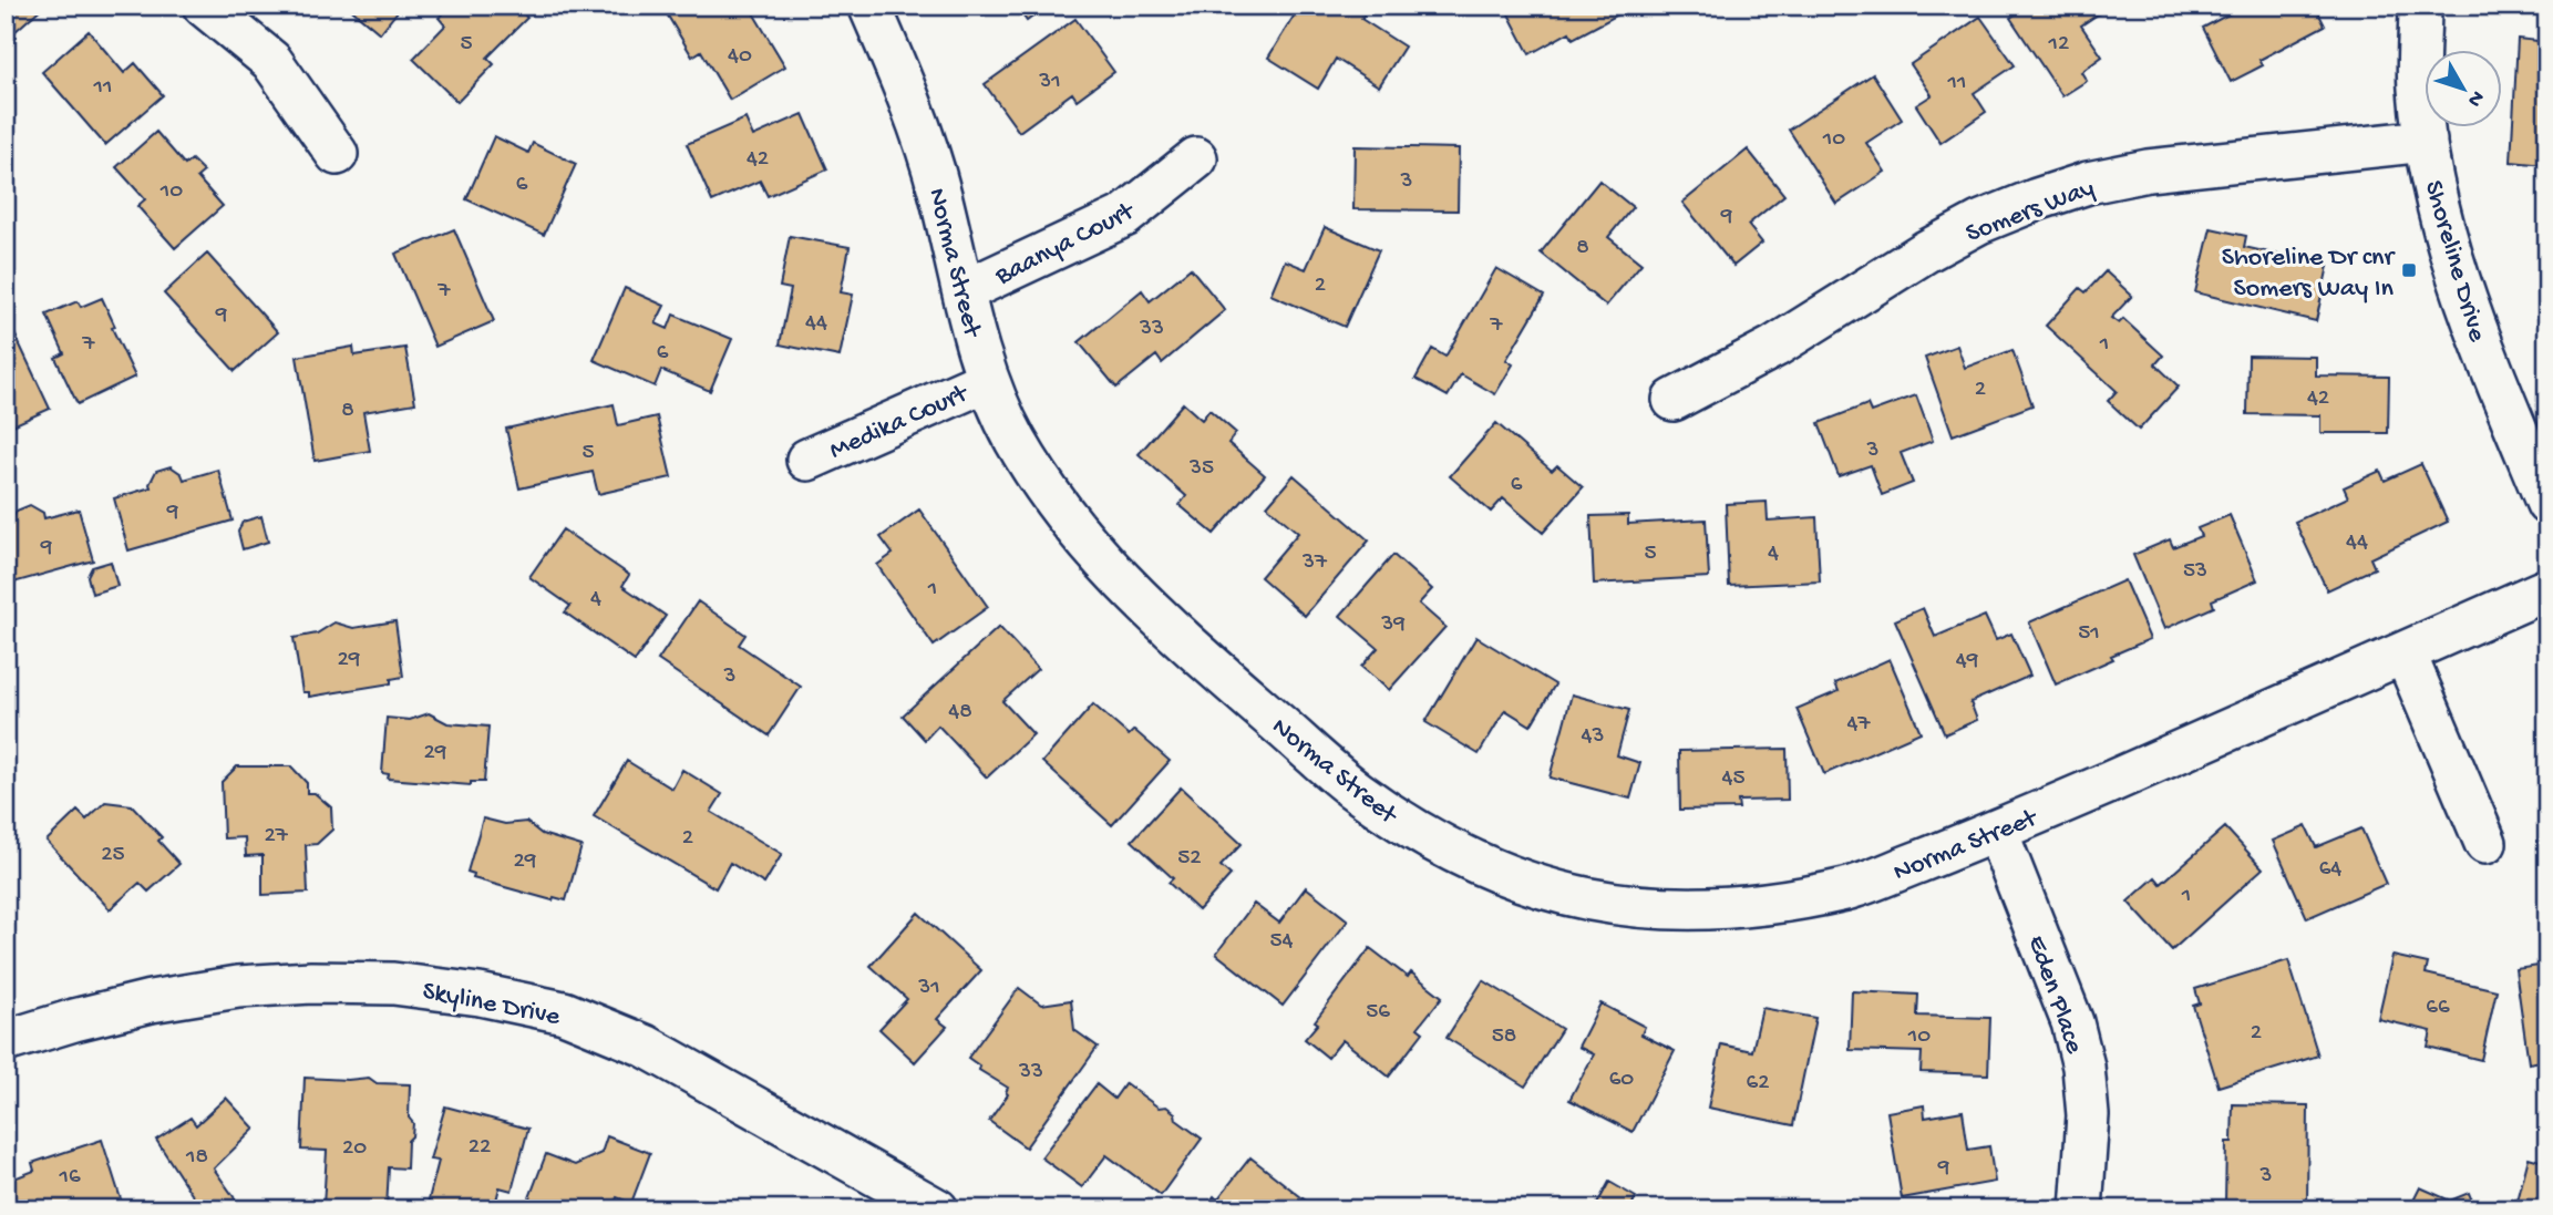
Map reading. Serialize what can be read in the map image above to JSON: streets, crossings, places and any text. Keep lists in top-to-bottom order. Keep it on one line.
{"streets":{"street":["Somers Way","Baanya Court","Shoreline Drive","Norma Street","Medika Court","Eden Place","Skyline Drive"]},"crossings":[["Somers Way","Shoreline Drive"],["Baanya Court","Norma Street"],["Norma Street","Medika Court"],["Norma Street","Eden Place"]],"places":{"transit":["Shoreline Dr cnr Somers Way In"]},"house_numbers":["5","12","40","31","11","11","10","42","3","6","10","9","8","2","7","9","44","7","33","7","1","6","2","42","8","3","5","35","6","9","44","9","5","4","37","53","1","4","39","51","29","49","3","48","47","43","29","45","27","2","25","52","29","64","1","54","31","66","56","2","58","10","33","60","62","22","20","18","9","3","16"],"north":"bottom right"}
